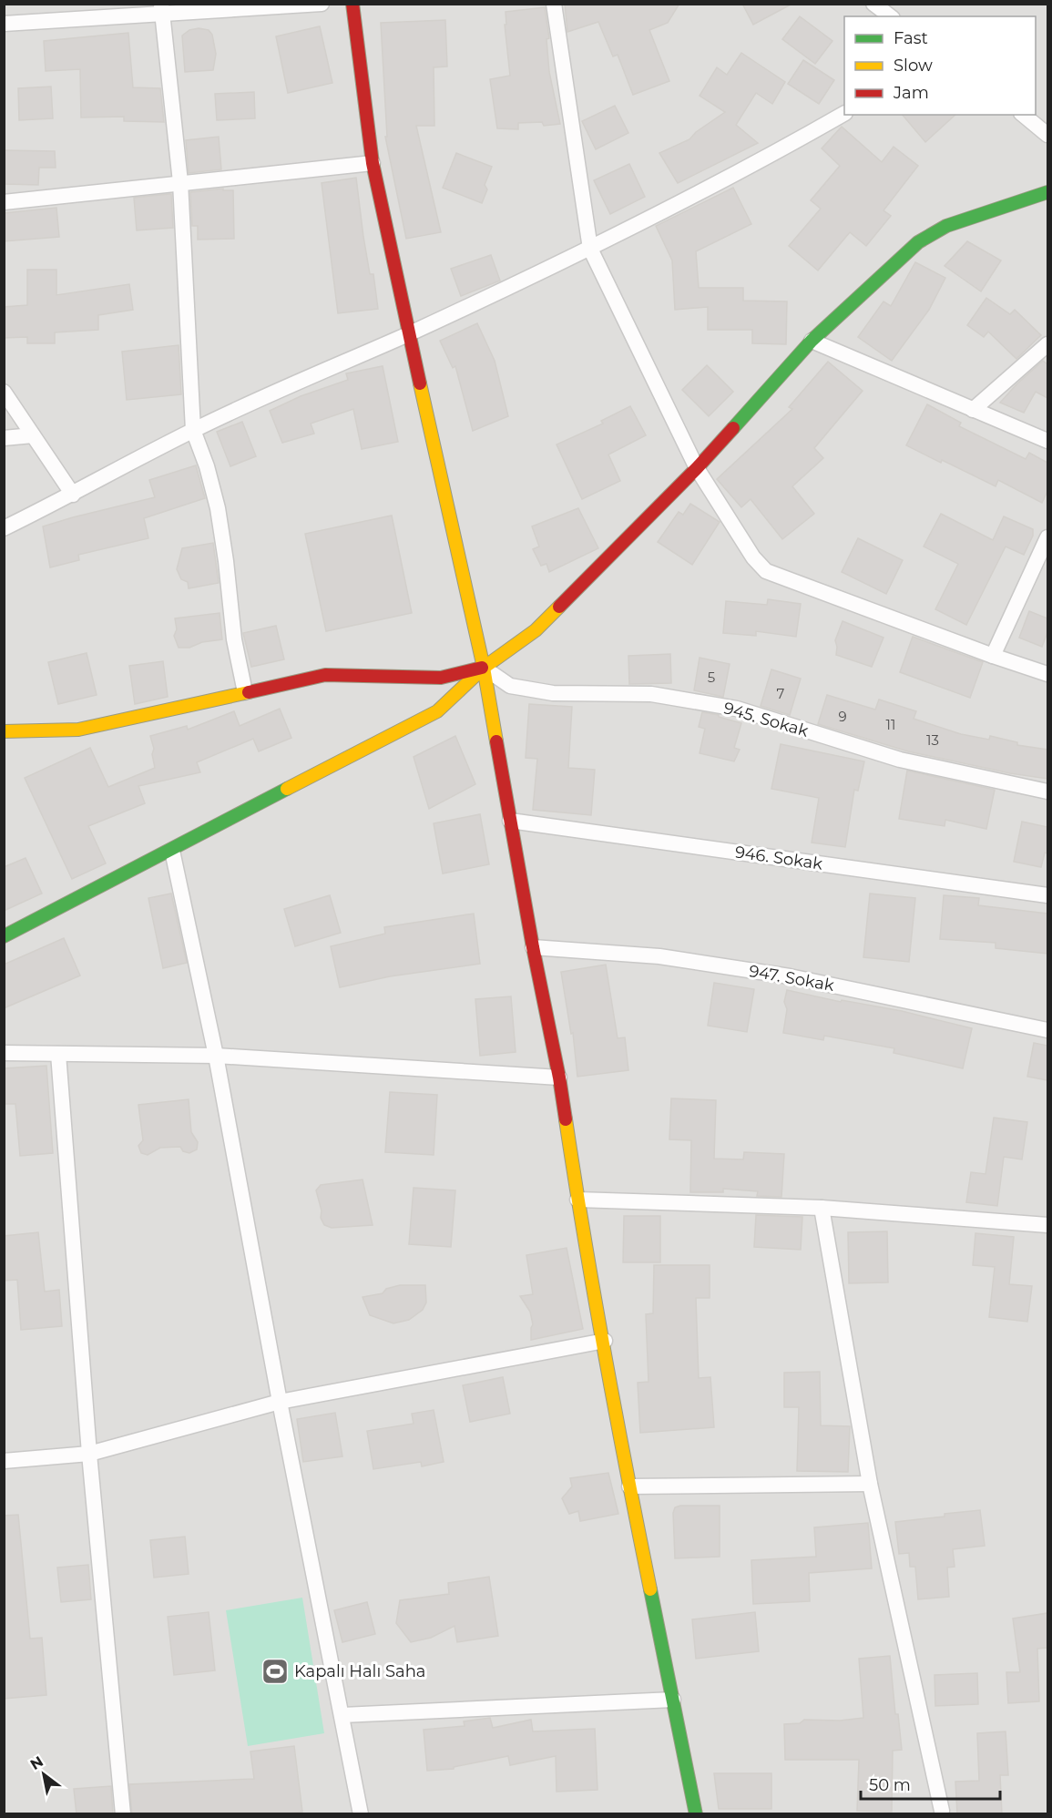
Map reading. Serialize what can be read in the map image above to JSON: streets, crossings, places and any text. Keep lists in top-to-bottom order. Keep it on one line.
{"streets":{"street":["945. Sokak","946. Sokak","947. Sokak"]},"places":{"sports":["Kapalı Halı Saha"]},"house_numbers":["5","7","9","11","13"],"legend":["Fast","Slow","Jam"],"scale_bar":"50 m","north":"top left"}
